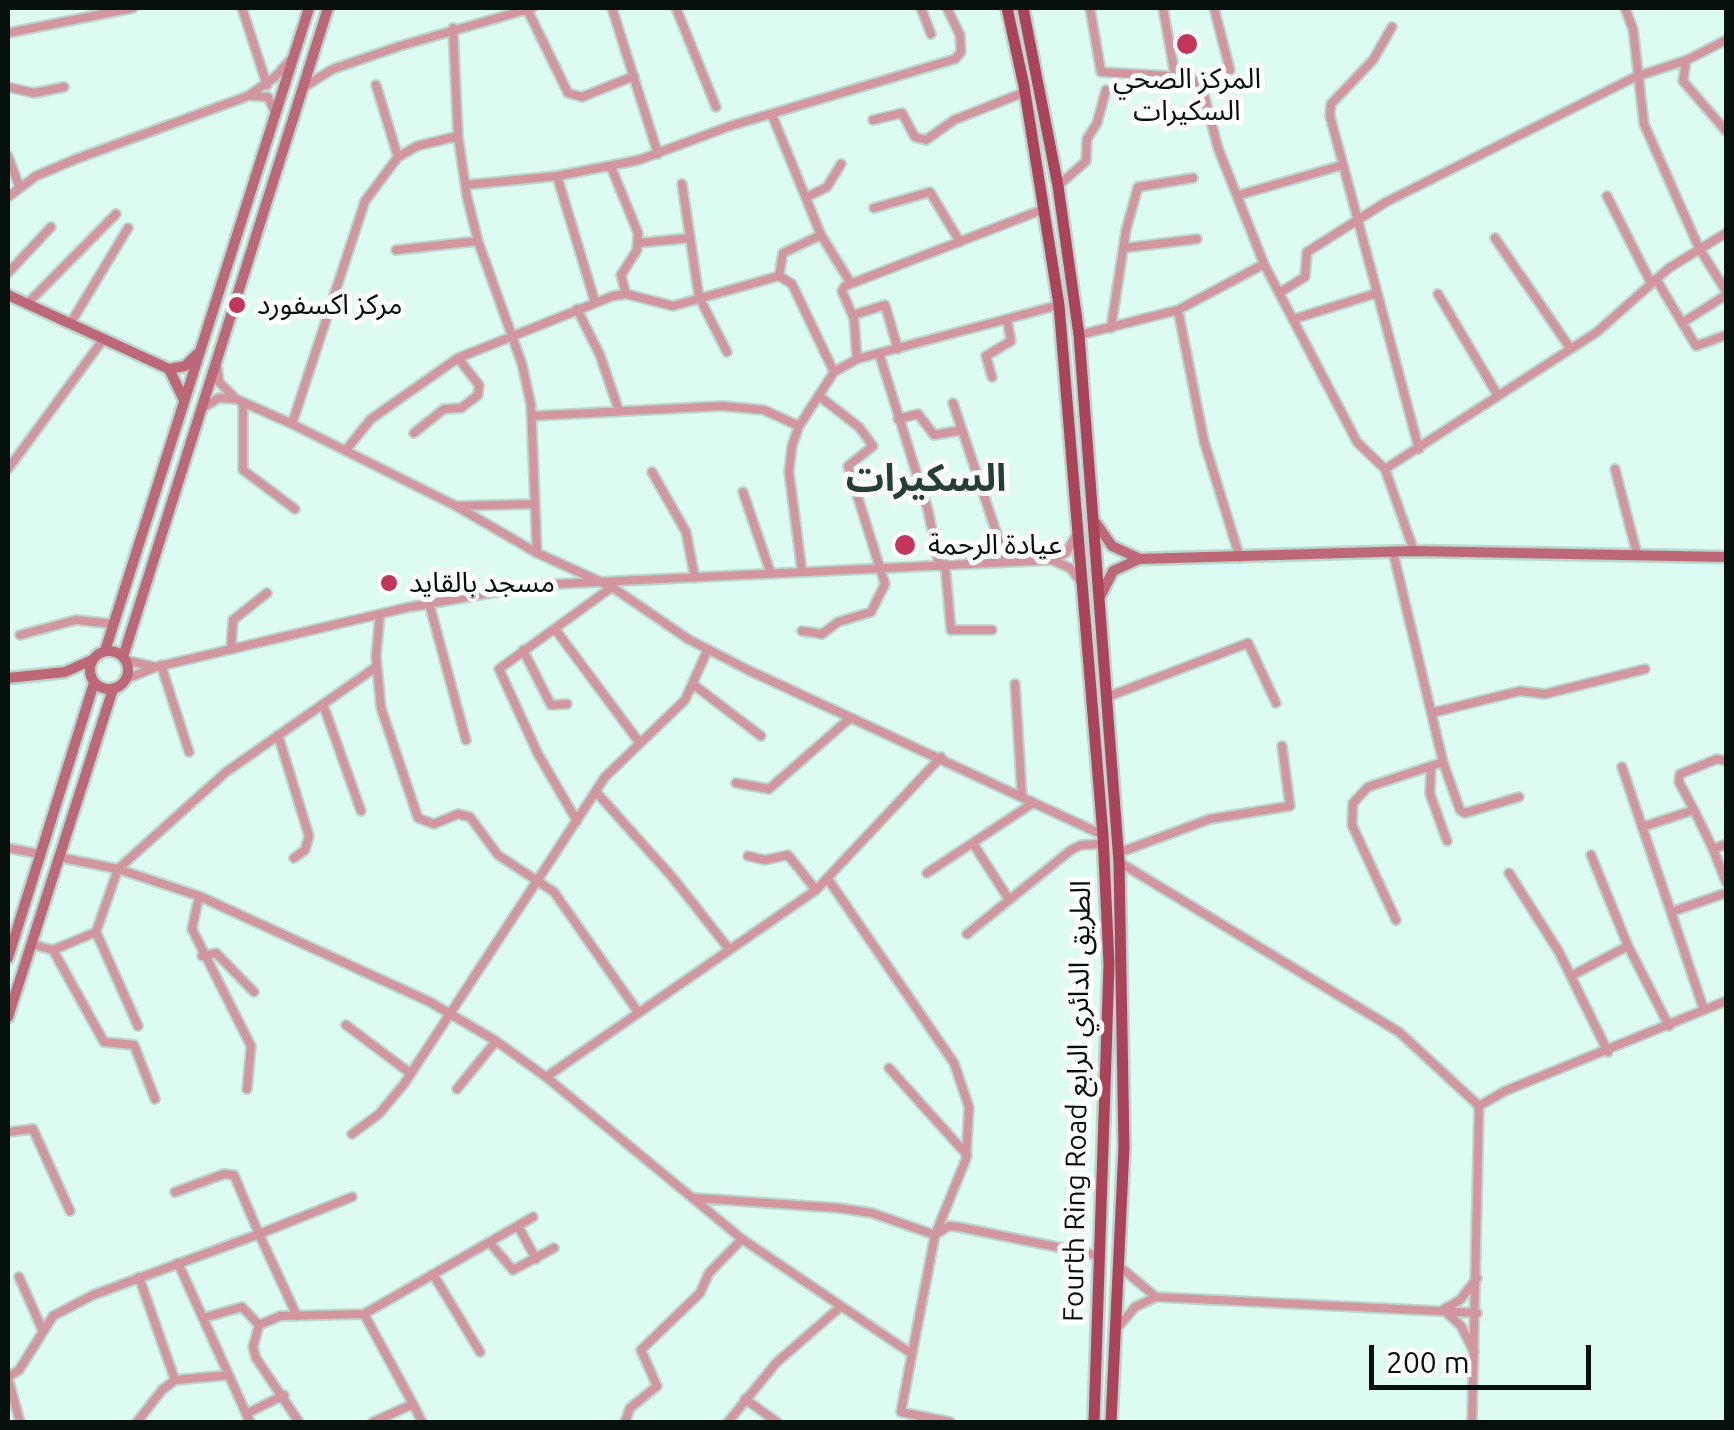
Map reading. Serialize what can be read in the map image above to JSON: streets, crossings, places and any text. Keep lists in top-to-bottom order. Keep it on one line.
{"streets":{"main road":["Fourth Ring Road الطريق الدائري الرابع"]},"districts":["السكيرات"],"places":["المركز الصحي السكيرات","مركز اكسفورد","عيادة الرحمة","مسجد بالقايد"],"scale_bar":"200 m"}
